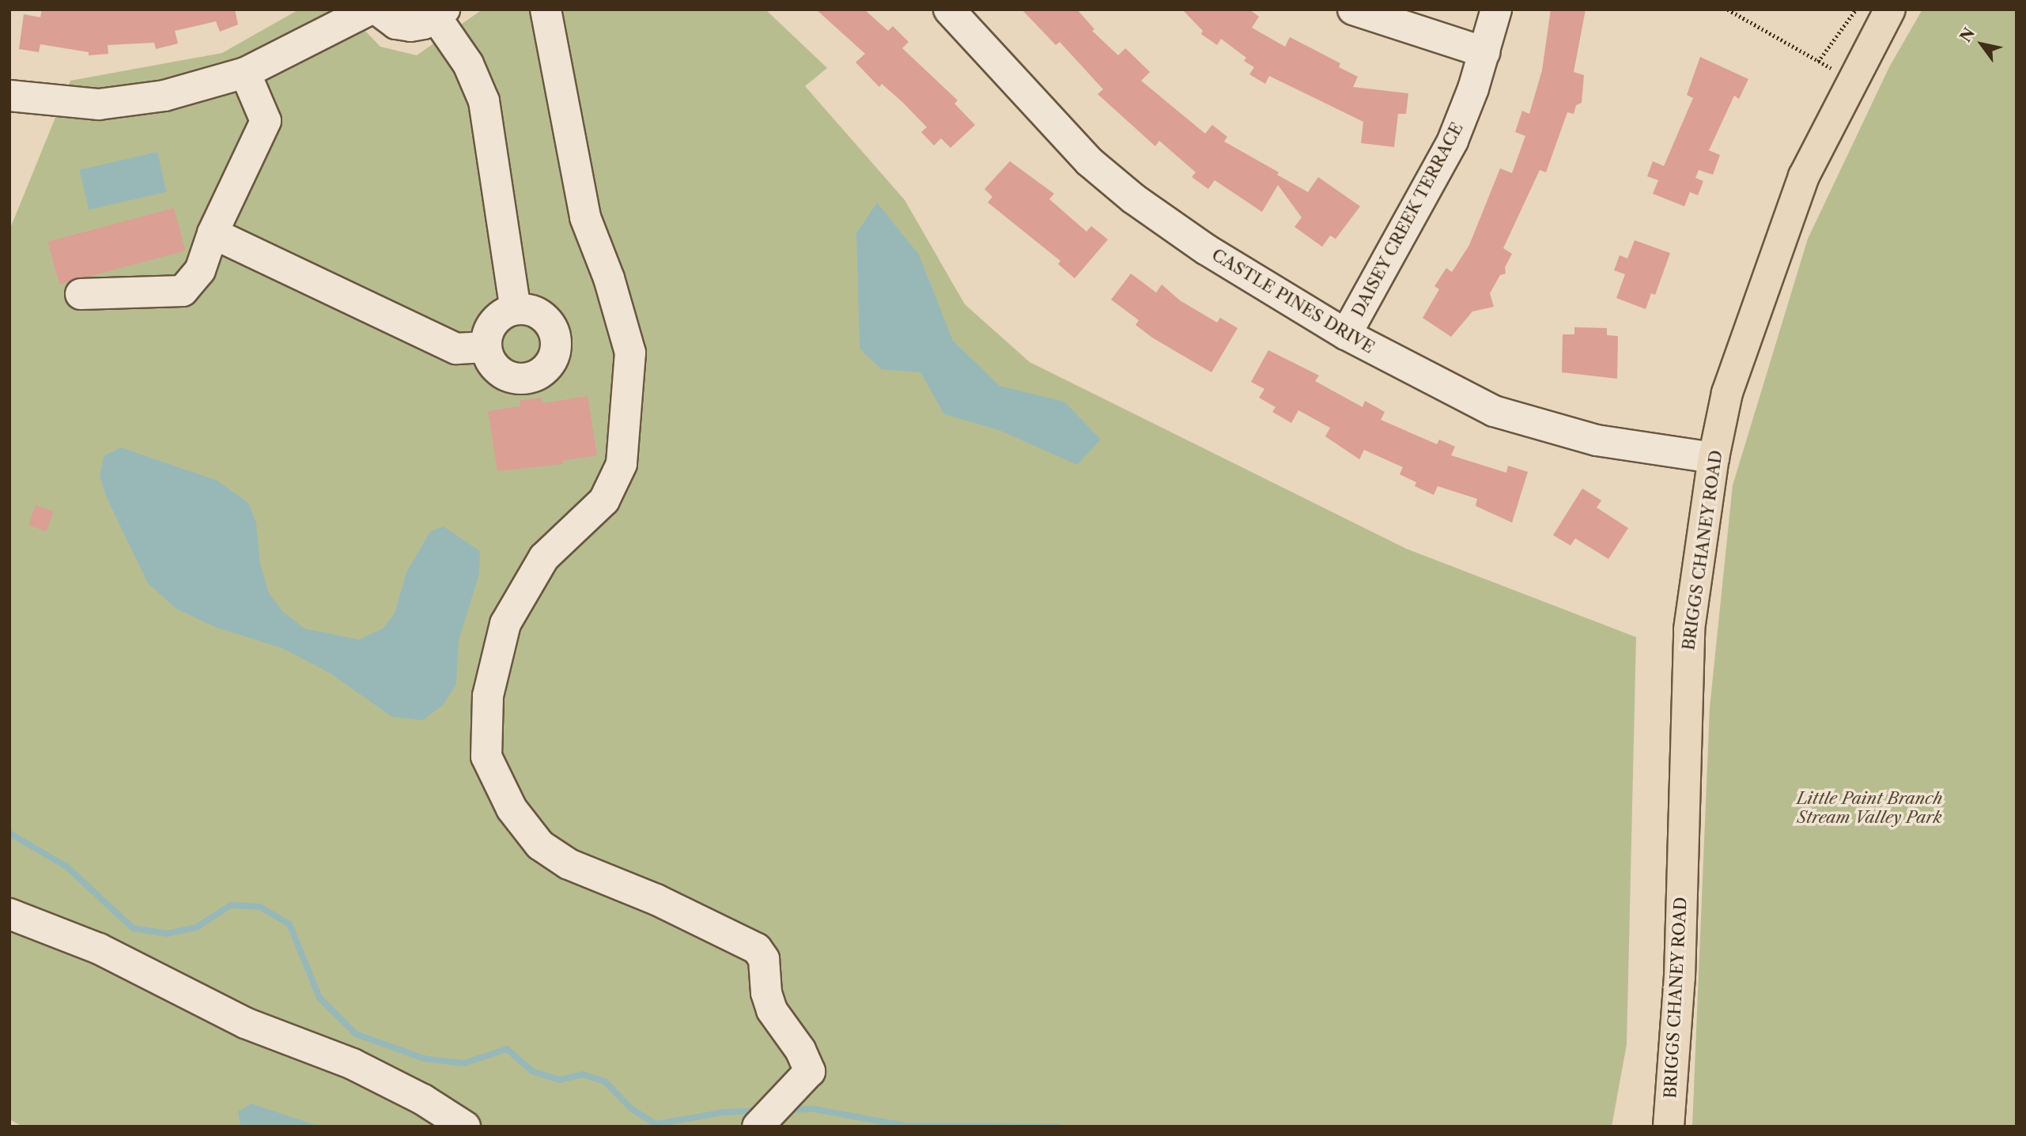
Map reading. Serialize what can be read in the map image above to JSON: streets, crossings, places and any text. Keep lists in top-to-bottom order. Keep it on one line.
{"streets":{"main road":["BRIGGS CHANEY ROAD"],"street":["DAISEY CREEK TERRACE","CASTLE PINES DRIVE"]},"crossings":[["DAISEY CREEK TERRACE","CASTLE PINES DRIVE"],["CASTLE PINES DRIVE","BRIGGS CHANEY ROAD"]],"parks":["Little Paint Branch Stream Valley Park"],"north":"top left"}
